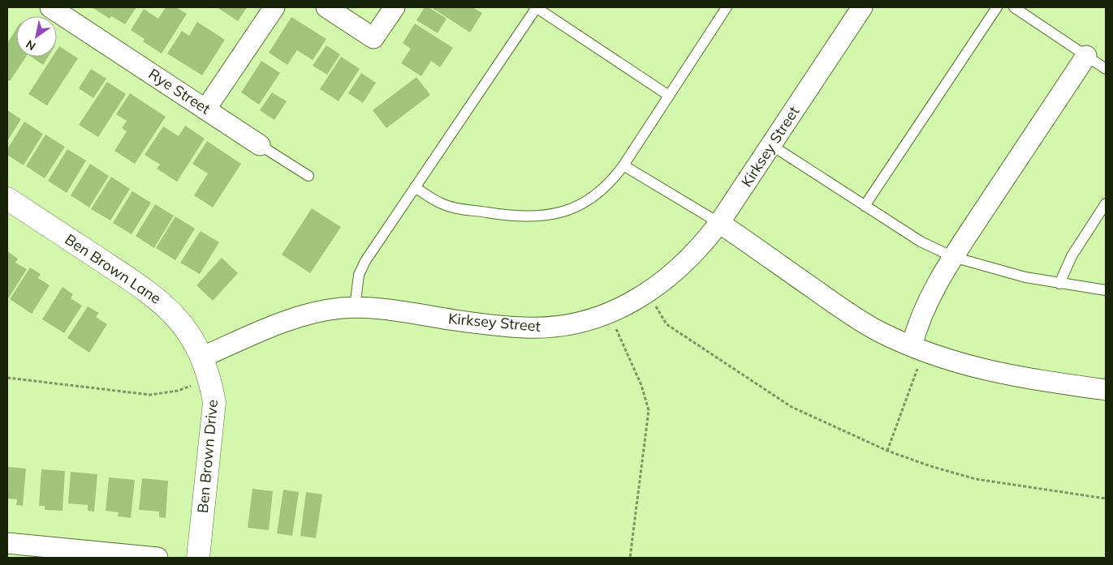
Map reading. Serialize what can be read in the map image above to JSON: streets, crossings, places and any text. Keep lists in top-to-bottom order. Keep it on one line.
{"streets":{"street":["Rye Street","Kirksey Street","Ben Brown Lane","Ben Brown Drive"]},"crossings":[["Kirksey Street","Ben Brown Lane"],["Kirksey Street","Ben Brown Drive"],["Ben Brown Lane","Ben Brown Drive"]],"north":"bottom left"}
